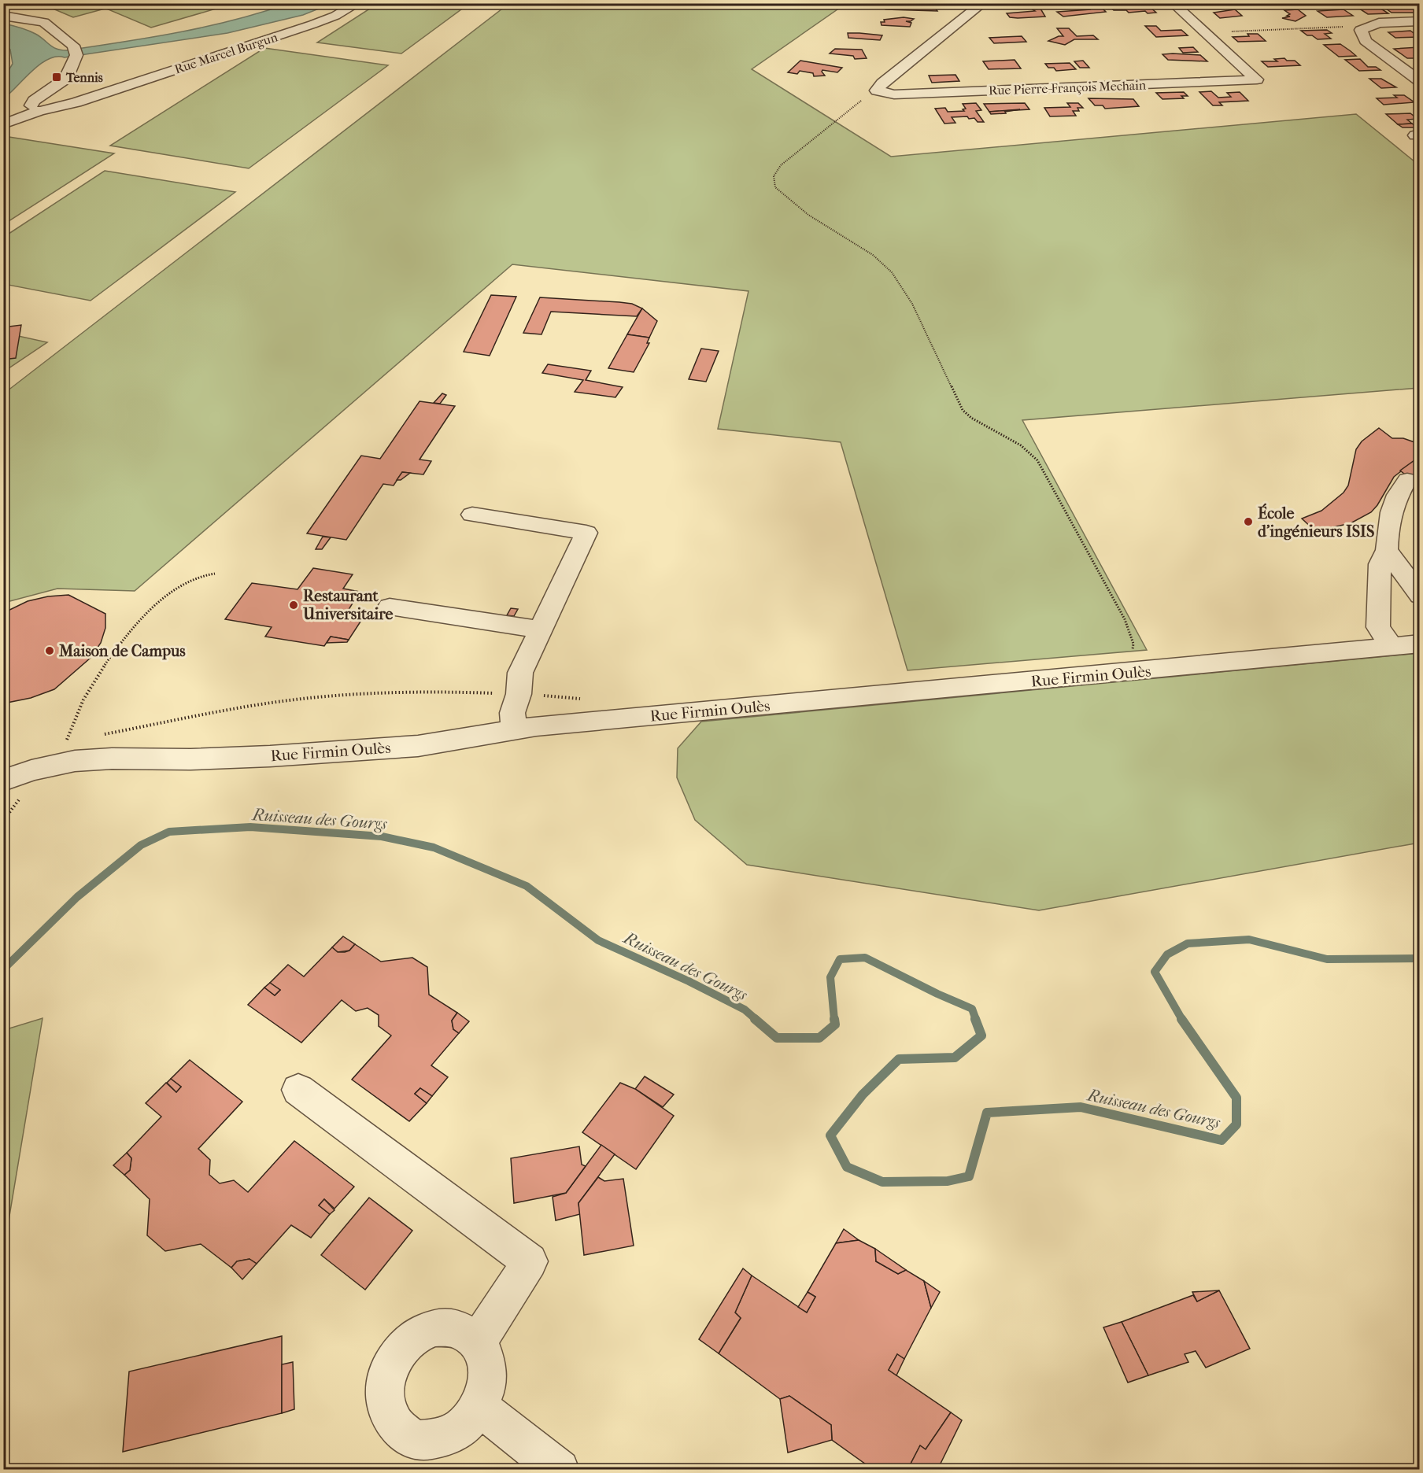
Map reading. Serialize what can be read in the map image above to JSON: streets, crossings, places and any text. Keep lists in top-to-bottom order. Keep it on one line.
{"streets":{"street":["Rue Marcel Burgun","Rue Pierre-François Mechain","Rue Firmin Oulès"]},"water":["Ruisseau des Gourgs"],"places":{"transit":["Tennis"],"other":["École d'ingénieurs ISIS","Restaurant Universitaire","Maison de Campus"]}}
